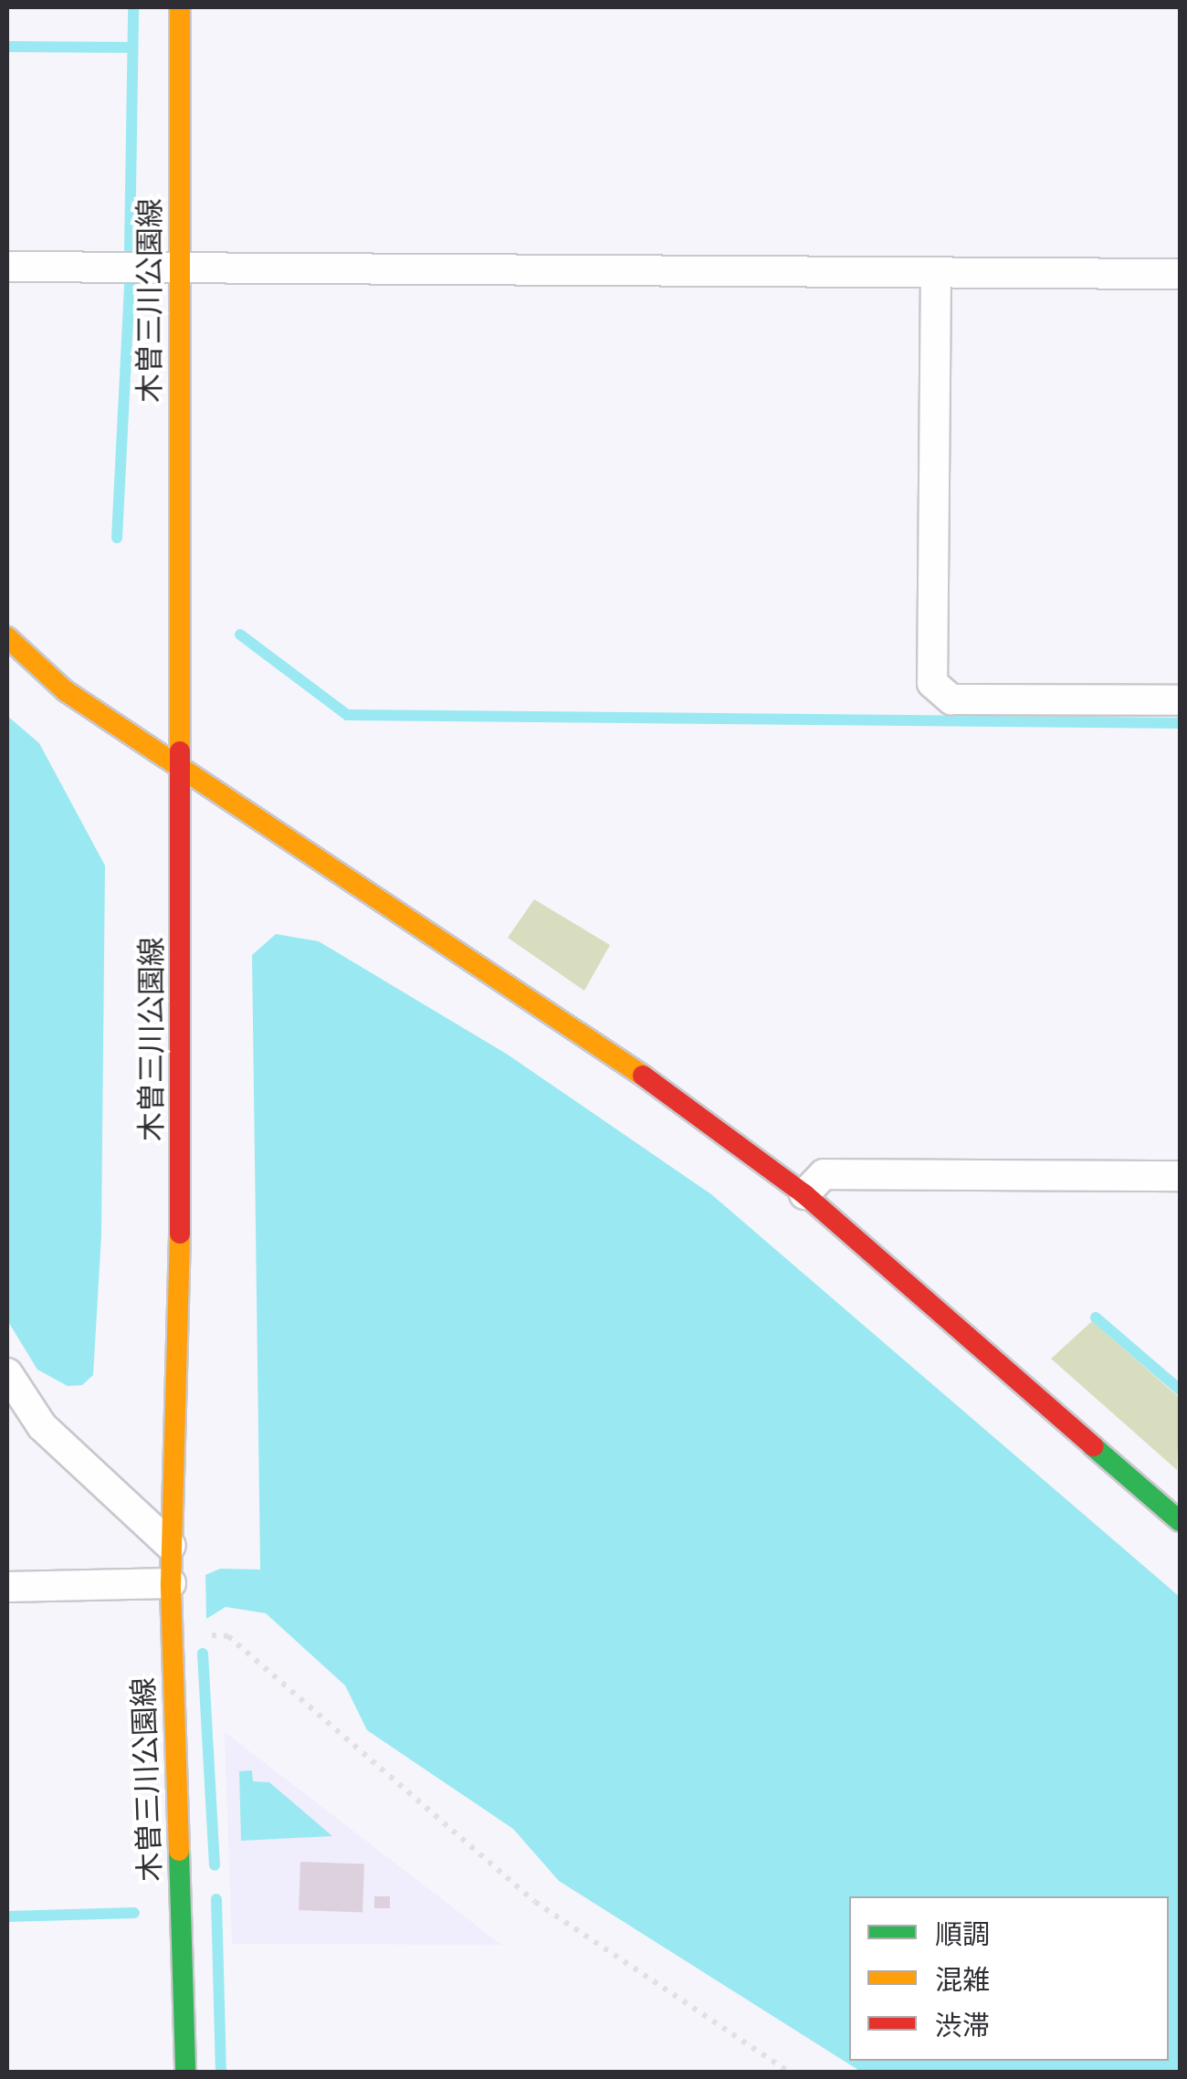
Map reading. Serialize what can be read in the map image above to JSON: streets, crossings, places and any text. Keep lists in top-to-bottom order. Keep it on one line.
{"streets":{"main road":["木曽三川公園線"]},"legend":["順調","混雑","渋滞"]}
